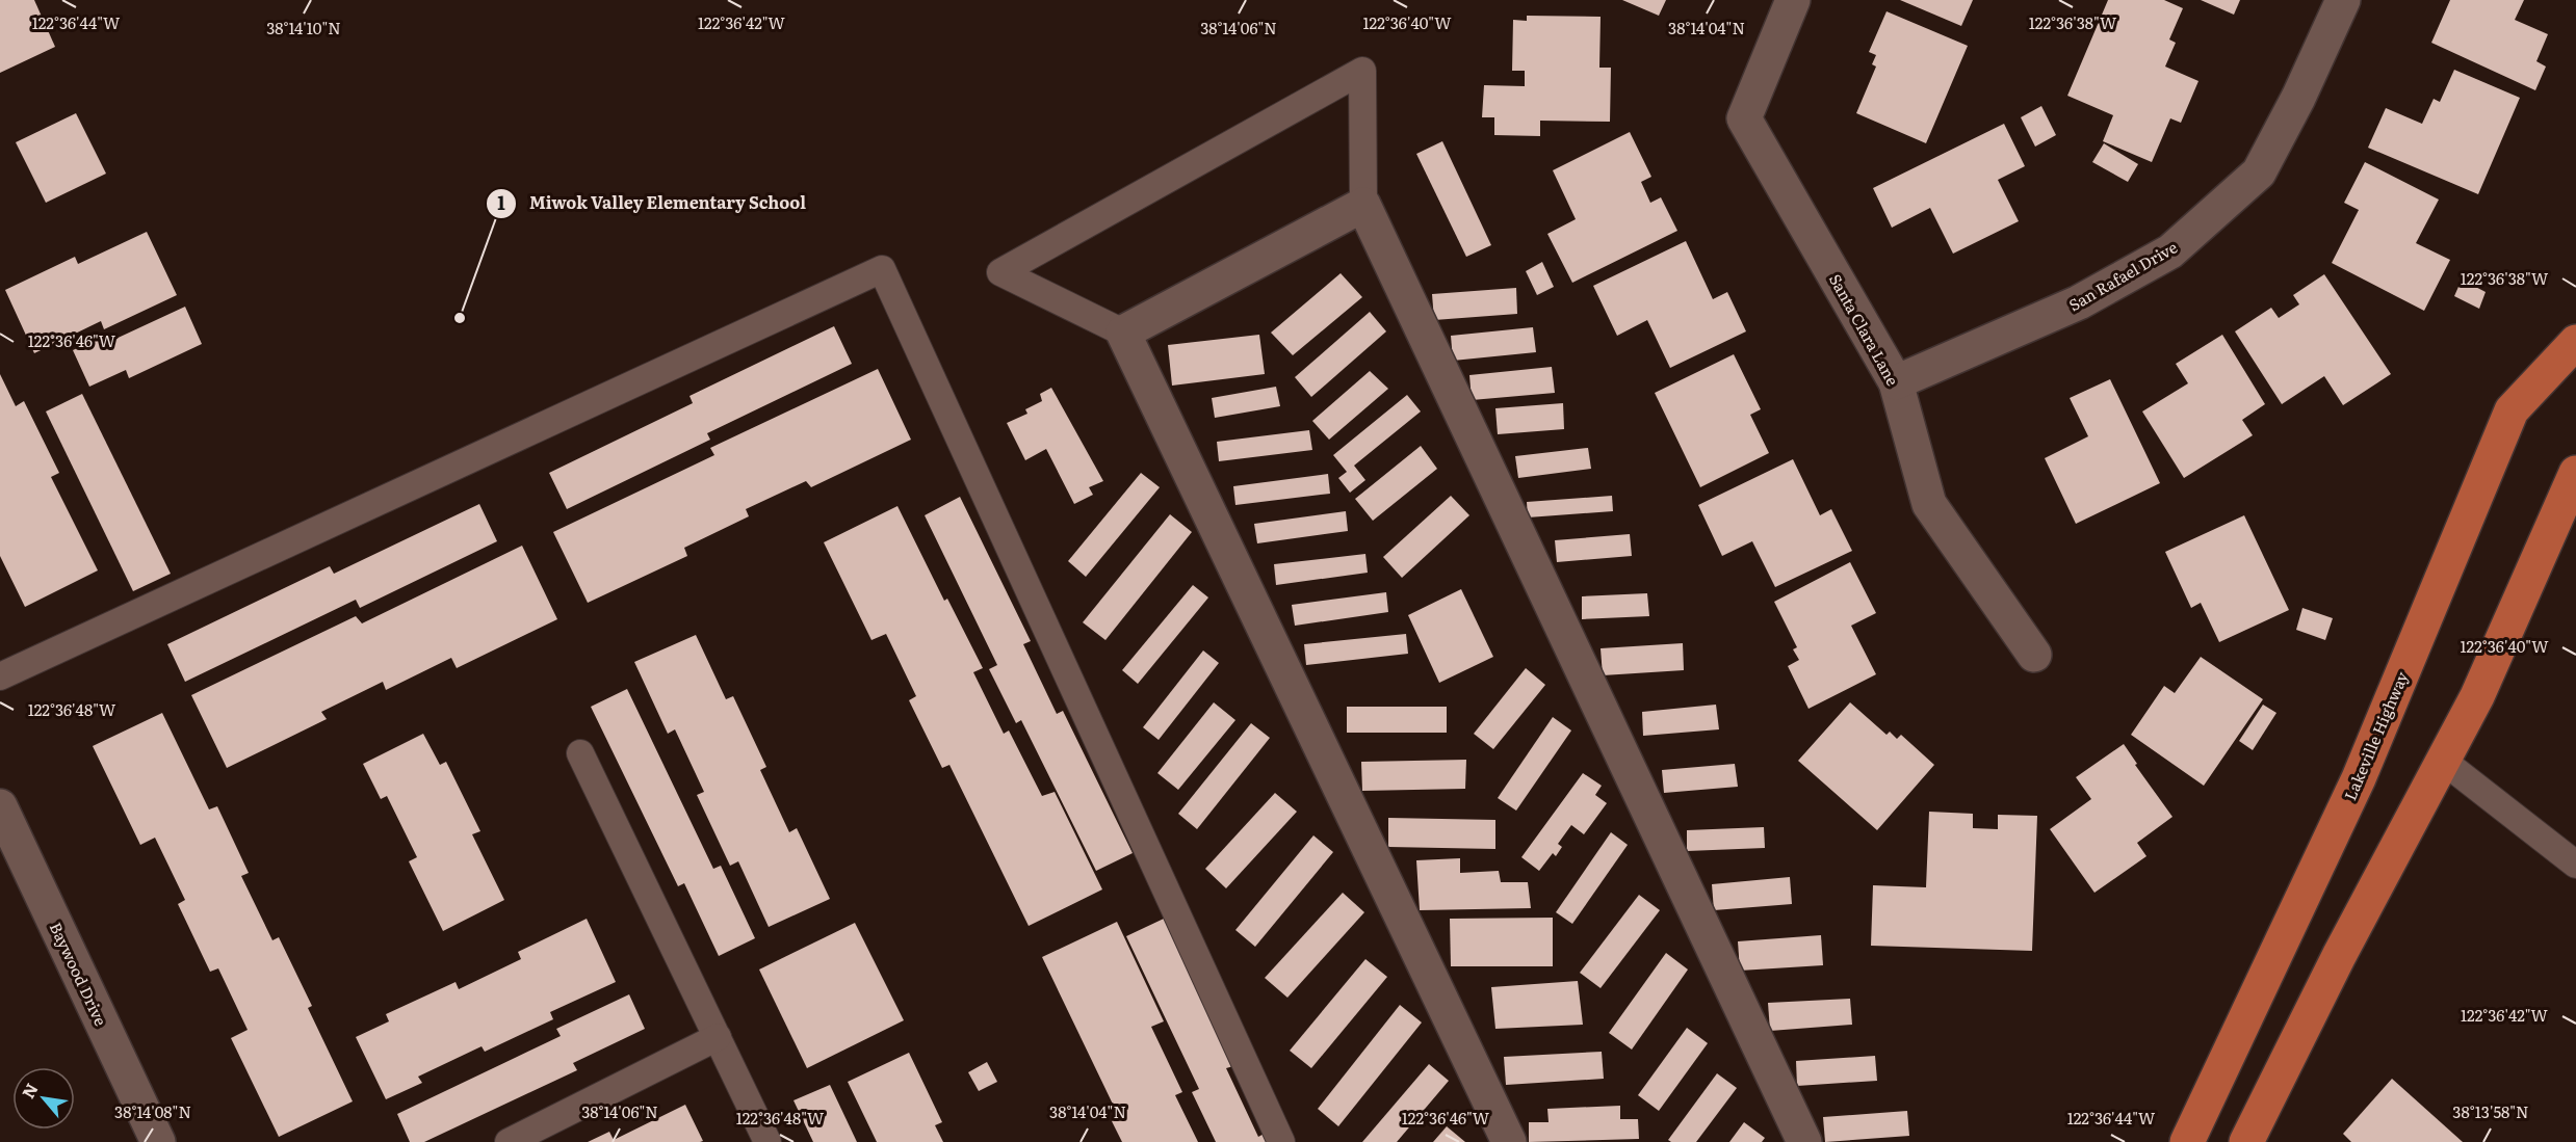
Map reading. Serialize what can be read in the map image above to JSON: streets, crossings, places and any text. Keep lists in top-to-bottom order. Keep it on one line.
{"streets":{"main road":["Lakeville Highway"],"street":["San Rafael Drive","Santa Clara Lane","Baywood Drive"]},"crossings":[["San Rafael Drive","Santa Clara Lane"]],"places":["Miwok Valley Elementary School"],"north":"top left","coordinates":["122°36'42\"W","122°36'44\"W","122°36'40\"W","122°36'38\"W","38°14'10\"N","38°14'06\"N","38°14'04\"N","122°36'46\"W","122°36'48\"W","38°14'08\"N","38°13'58\"N"]}
